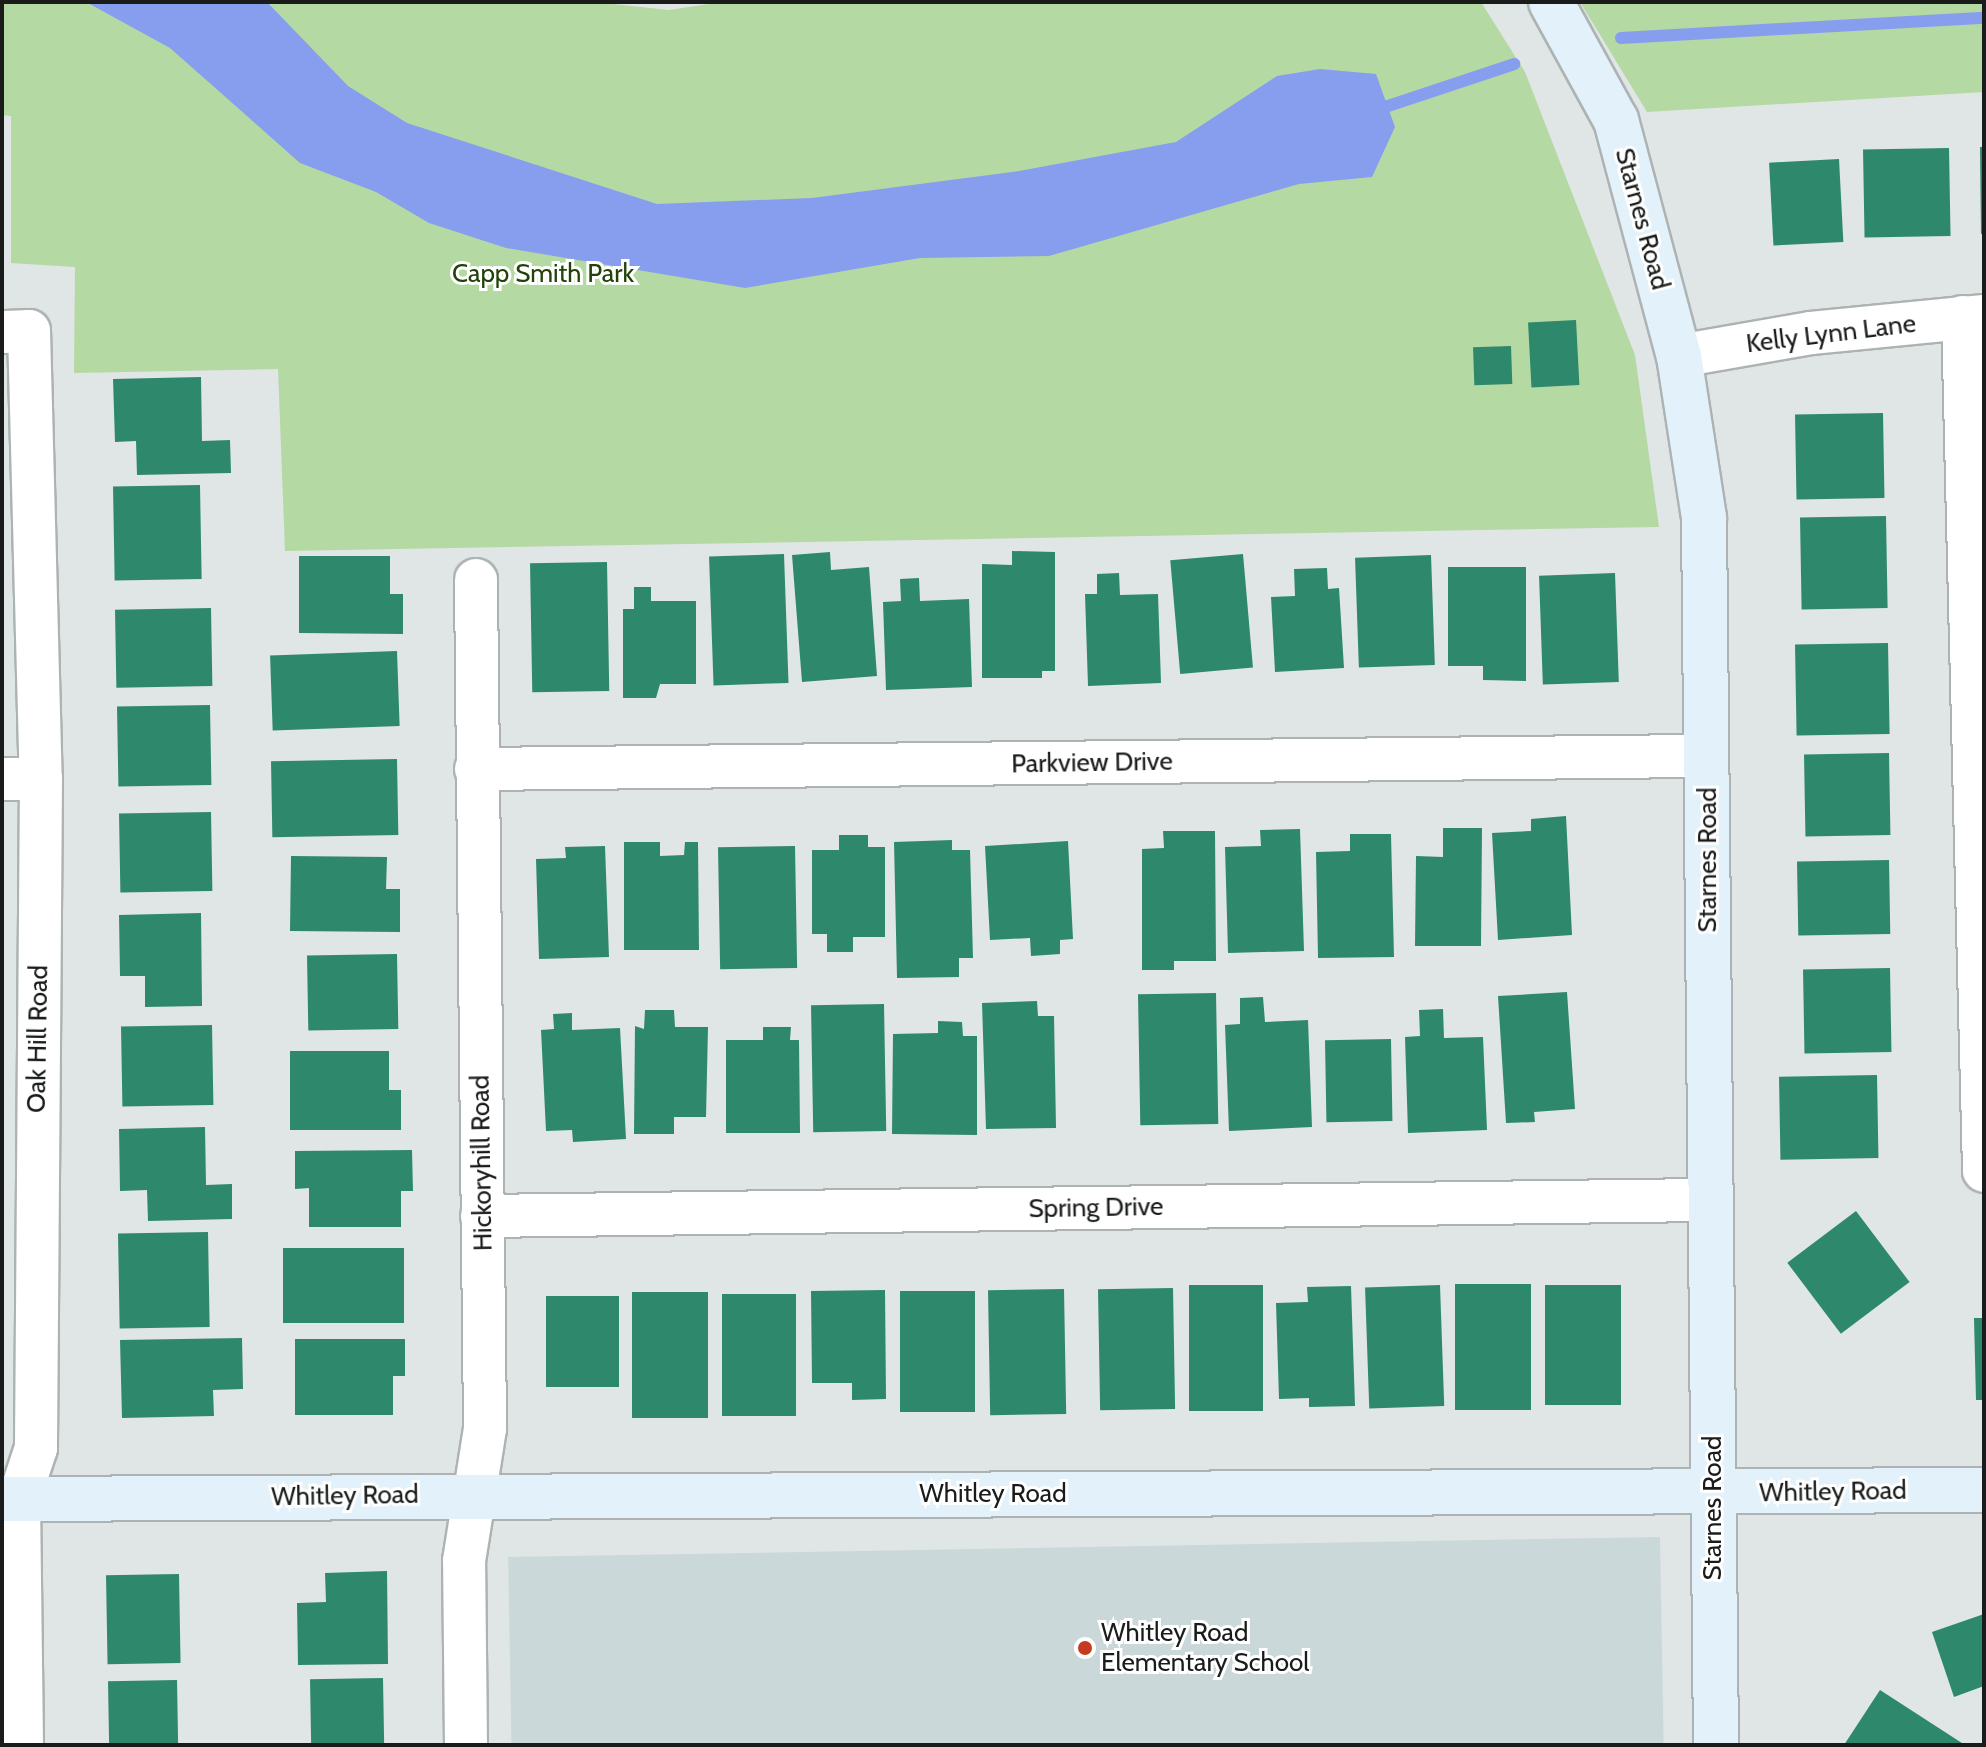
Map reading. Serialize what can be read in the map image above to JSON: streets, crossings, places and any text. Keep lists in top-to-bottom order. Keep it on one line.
{"streets":{"street":["Starnes Road","Kelly Lynn Lane","Parkview Drive","Oak Hill Road","Hickoryhill Road","Spring Drive","Whitley Road"]},"crossings":[["Starnes Road","Kelly Lynn Lane"],["Starnes Road","Parkview Drive"],["Starnes Road","Spring Drive"],["Starnes Road","Whitley Road"],["Parkview Drive","Hickoryhill Road"],["Oak Hill Road","Whitley Road"],["Hickoryhill Road","Spring Drive"],["Hickoryhill Road","Whitley Road"]],"parks":["Capp Smith Park"],"places":["Whitley Road Elementary School"]}
